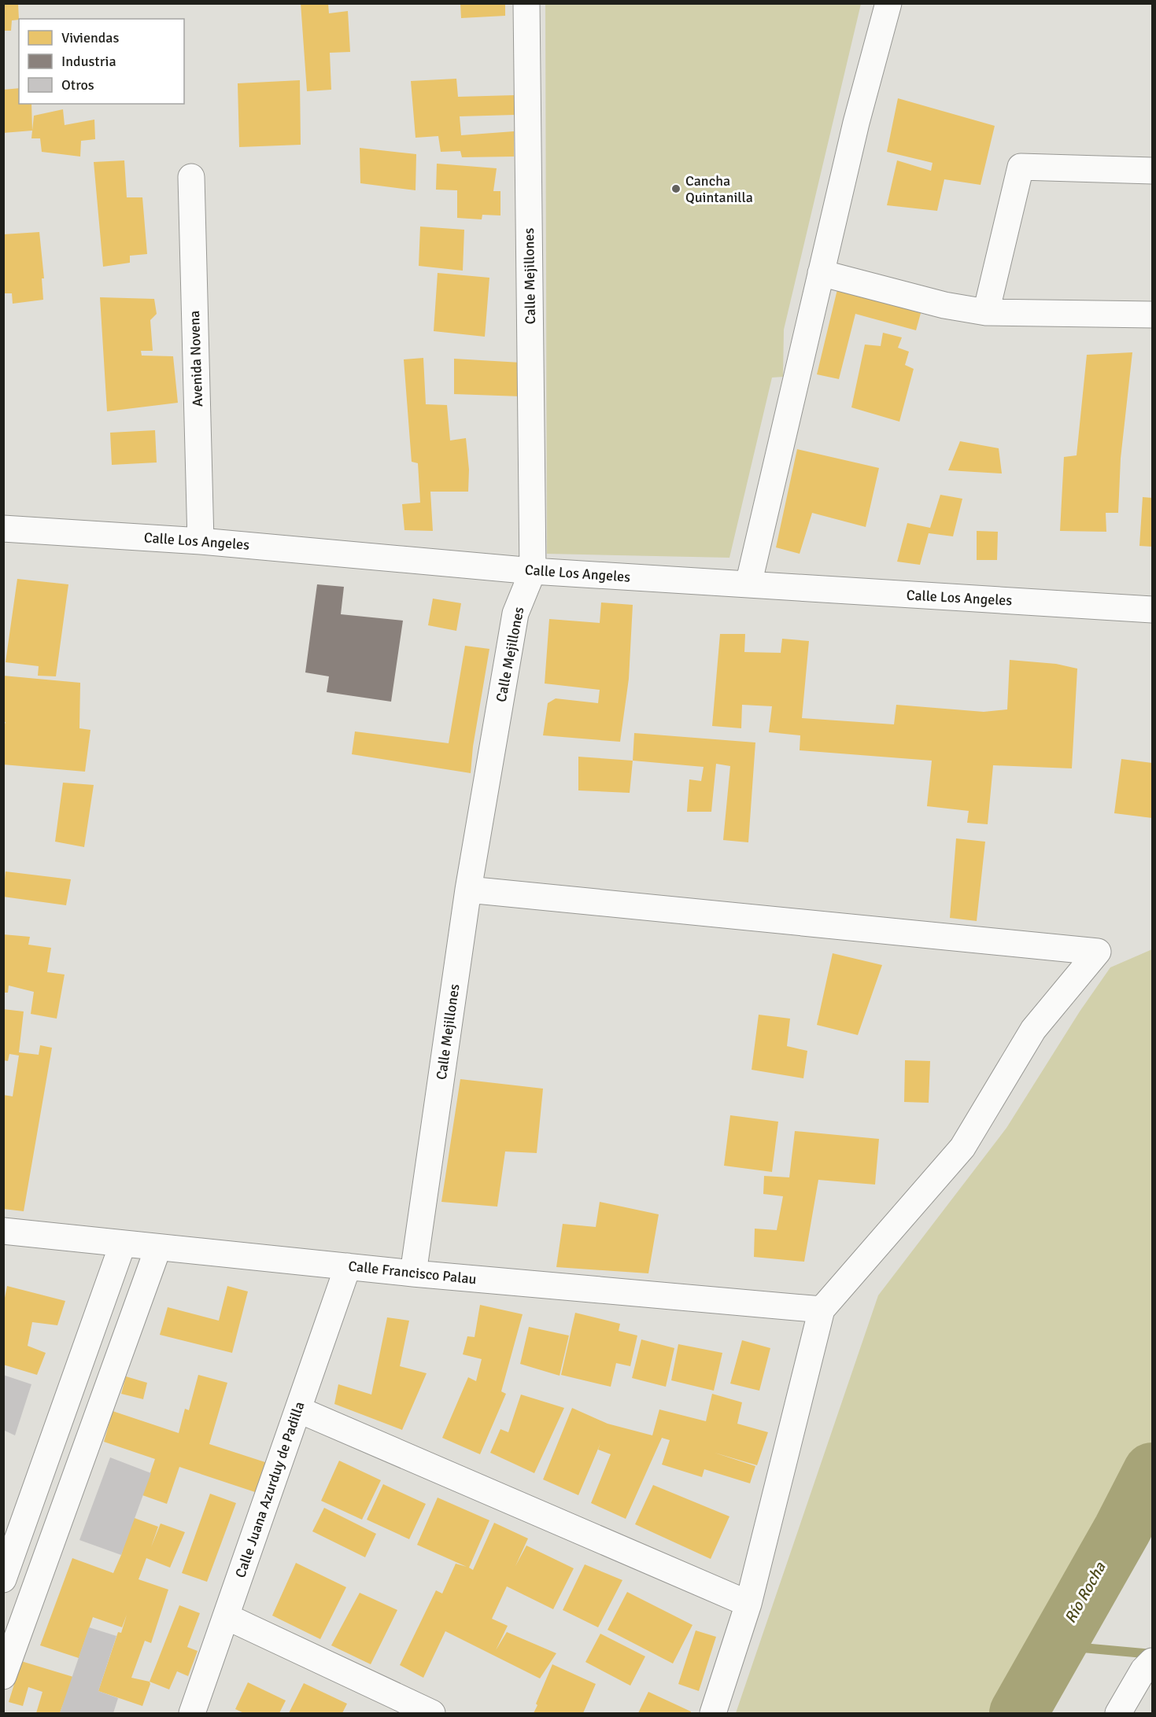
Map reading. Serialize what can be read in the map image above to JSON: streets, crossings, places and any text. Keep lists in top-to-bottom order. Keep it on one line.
{"streets":{"street":["Calle Mejillones","Avenida Novena","Calle Los Angeles","Calle Francisco Palau","Calle Juana Azurduy de Padilla"]},"crossings":[["Calle Mejillones","Calle Los Angeles"],["Calle Mejillones","Calle Francisco Palau"],["Avenida Novena","Calle Los Angeles"],["Calle Francisco Palau","Calle Juana Azurduy de Padilla"]],"water":["Río Rocha"],"places":["Cancha Quintanilla"],"legend":["Viviendas","Industria","Otros"]}
